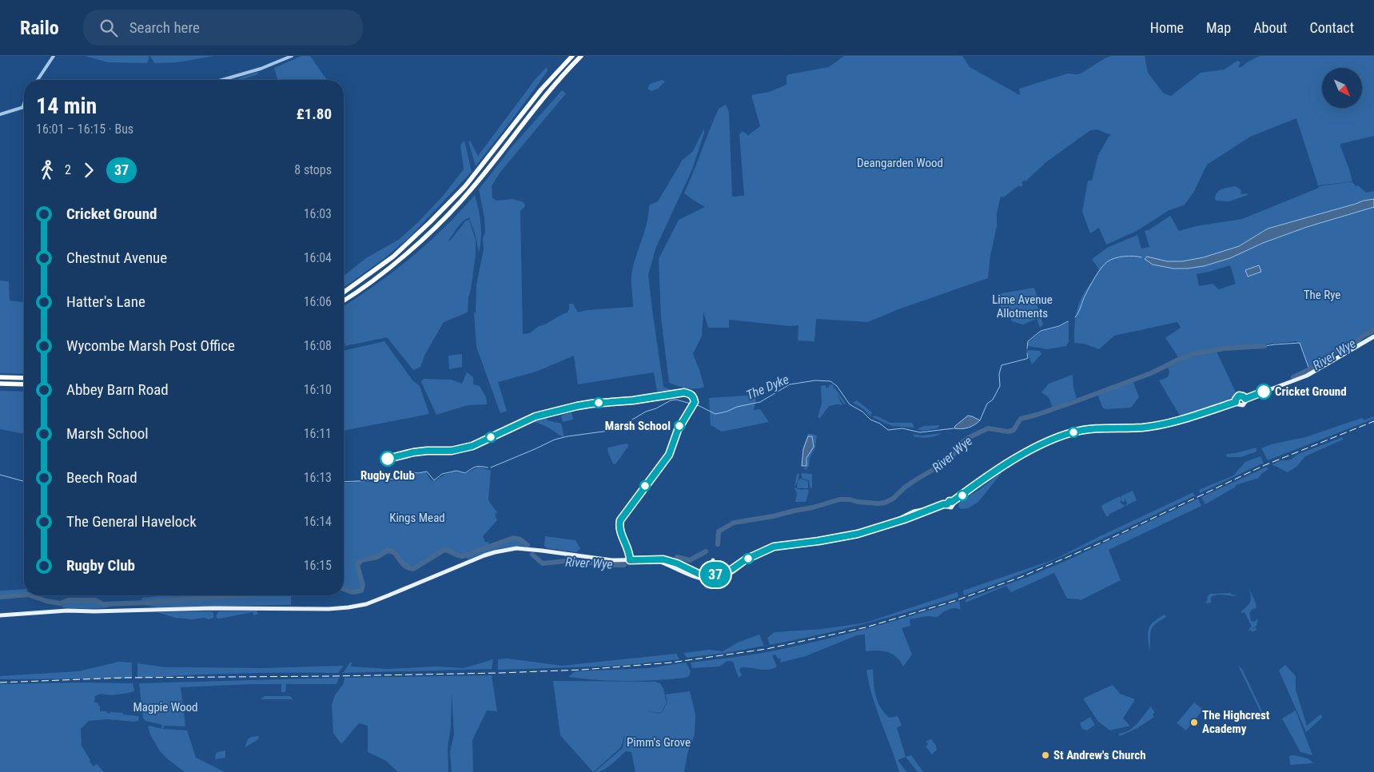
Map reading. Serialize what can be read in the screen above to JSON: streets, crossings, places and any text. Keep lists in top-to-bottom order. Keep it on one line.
{"water":["River Wye","The Dyke"],"parks":["Deangarden Wood","The Rye","Lime Avenue Allotments","Kings Mead","Magpie Wood","Pimm's Grove"],"places":["Cricket Ground","Marsh School","Rugby Club","The Highcrest Academy","St Andrew's Church"],"lines":["bus line 37"],"north":"bottom right","page":{"header":"Railo","search":"Search here","nav":["Home","Map","About","Contact"],"on_map":"37","heading":["14 min","16:01 – 16:15 · Bus","£1.80"],"legs":["2","37","8 stops"],"list":[{"name":"Cricket Ground","value":"16:03"},{"name":"Chestnut Avenue","value":"16:04"},{"name":"Hatter's Lane","value":"16:06"},{"name":"Wycombe Marsh Post Office","value":"16:08"},{"name":"Abbey Barn Road","value":"16:10"},{"name":"Marsh School","value":"16:11"},{"name":"Beech Road","value":"16:13"},{"name":"The General Havelock","value":"16:14"},{"name":"Rugby Club","value":"16:15"}]}}
